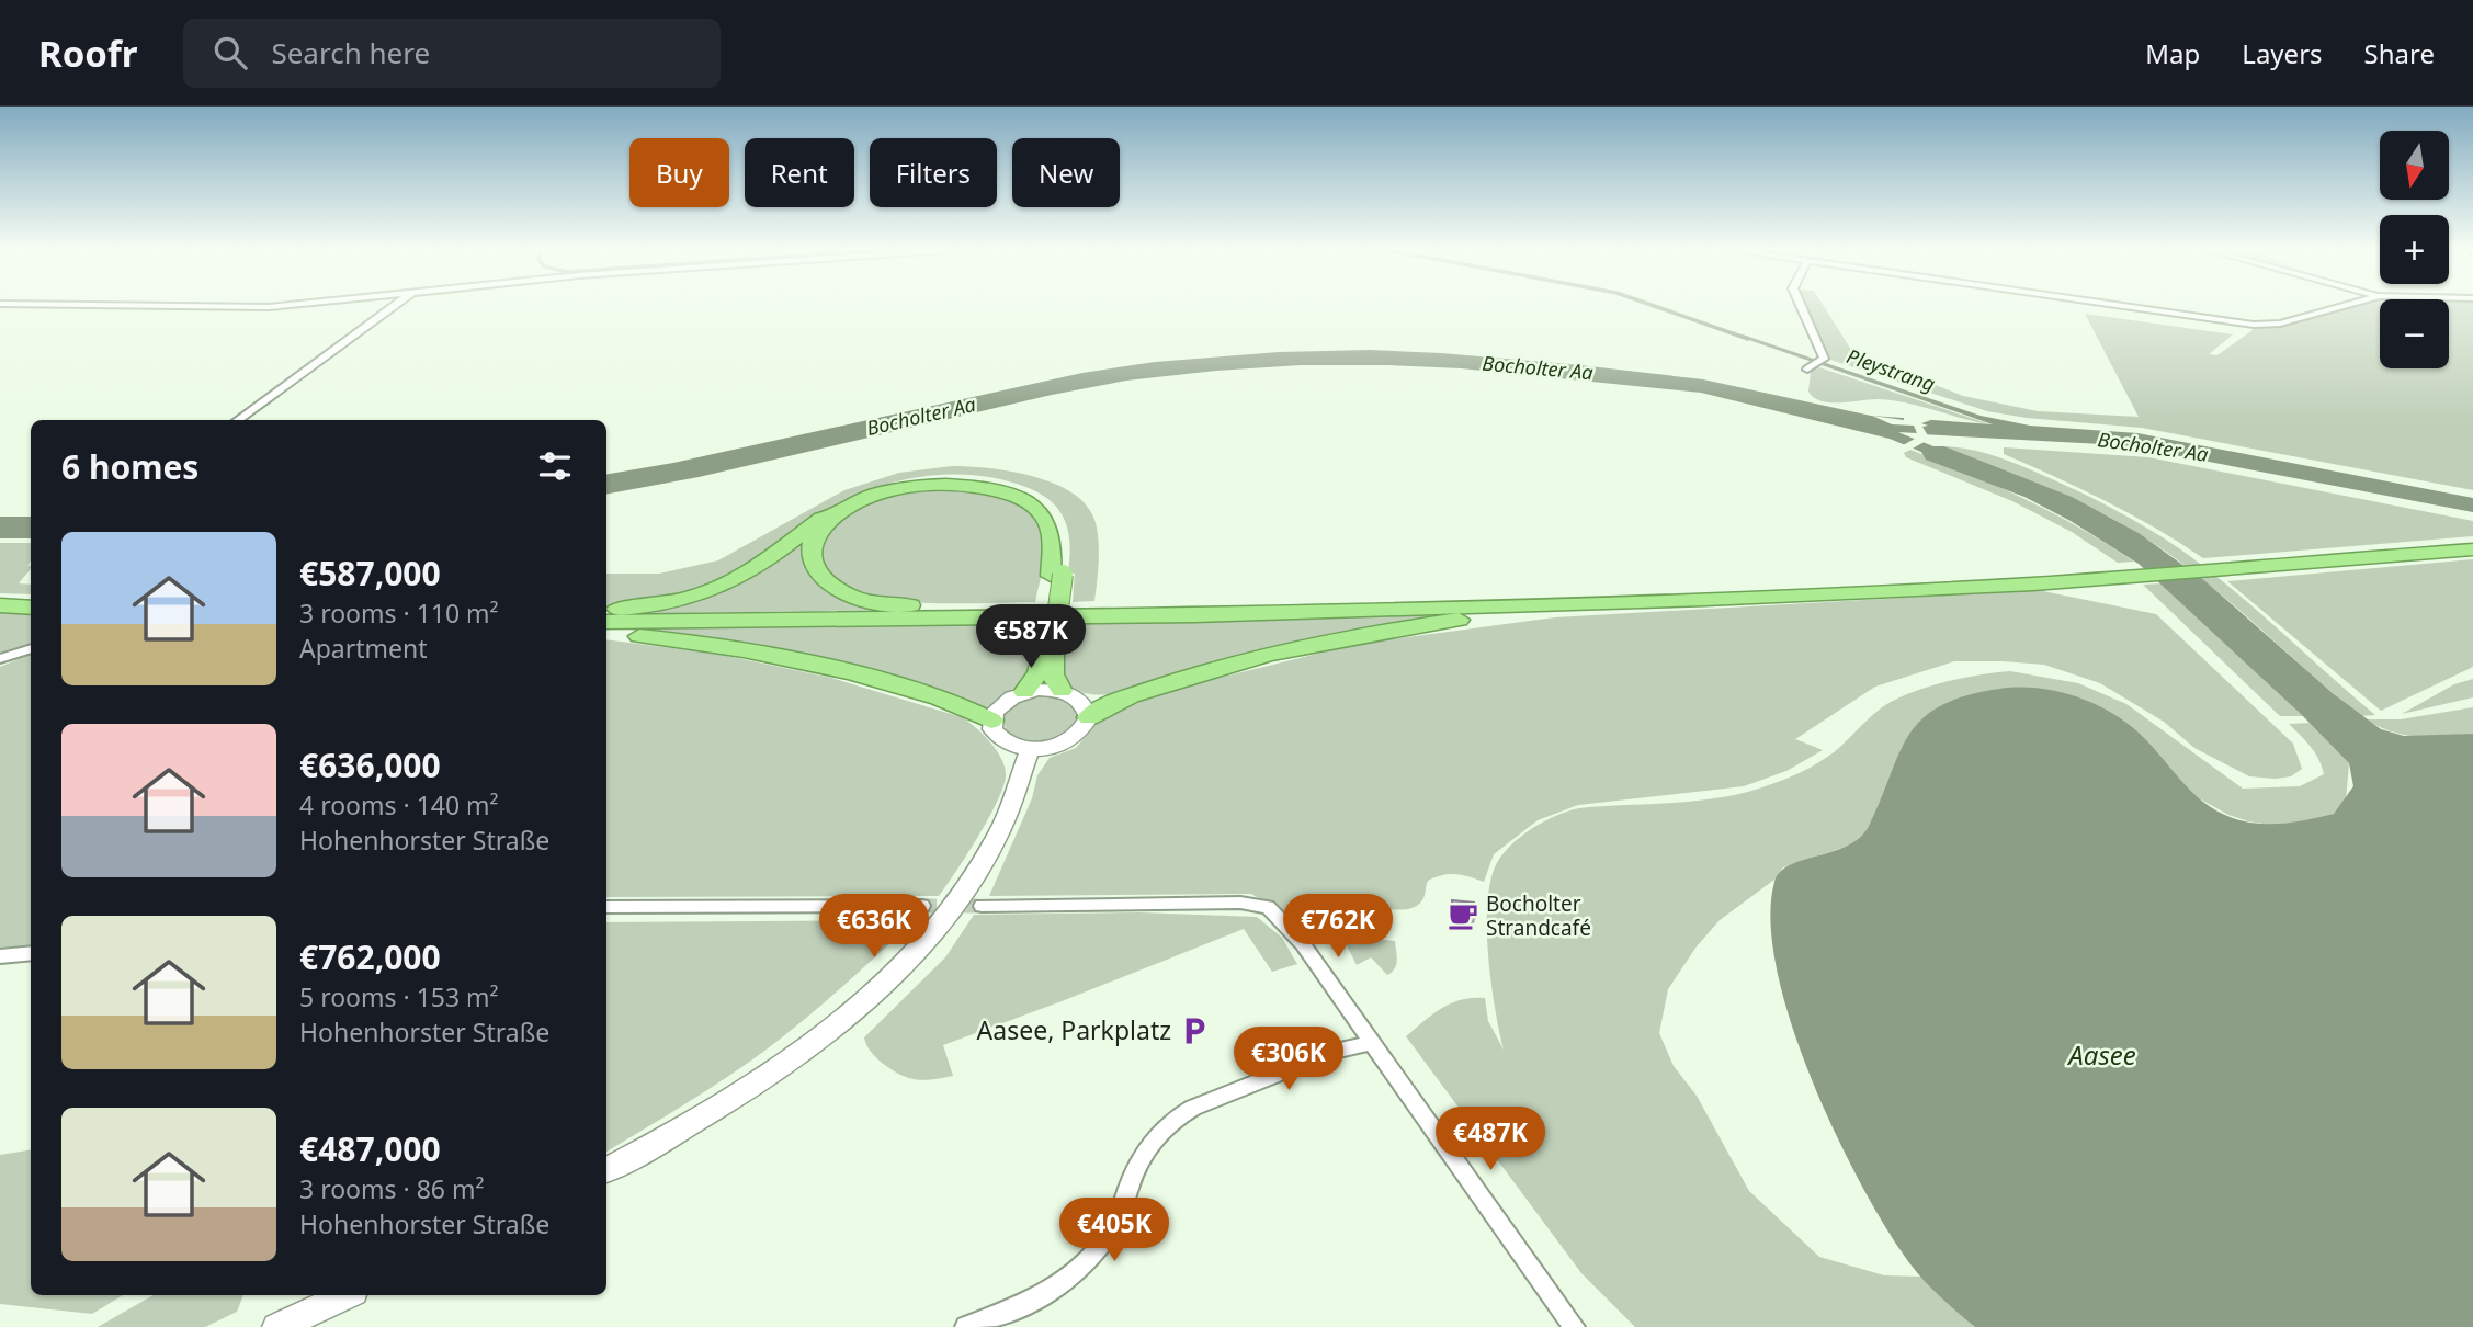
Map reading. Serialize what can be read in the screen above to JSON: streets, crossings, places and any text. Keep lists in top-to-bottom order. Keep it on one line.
{"water":["Bocholter Aa","Pleystrang","Aasee"],"places":{"cafe":["Bocholter Strandcafé"],"parking":["Aasee, Parkplatz"]},"north":"bottom","page":{"header":"Roofr","search":"Search here","nav":["Map","Layers","Share"],"map_buttons":["+","−"],"chip":["Buy","Rent","Filters","New"],"heading":"6 homes","list":[{"name":"€587,000","note":"3 rooms · 110 m² · Apartment"},{"name":"€636,000","note":"4 rooms · 140 m² · Hohenhorster Straße"},{"name":"€762,000","note":"5 rooms · 153 m² · Hohenhorster Straße"},{"name":"€487,000","note":"3 rooms · 86 m² · Hohenhorster Straße"}],"price":["€587K","€636K","€762K","€306K","€487K","€405K"]}}
